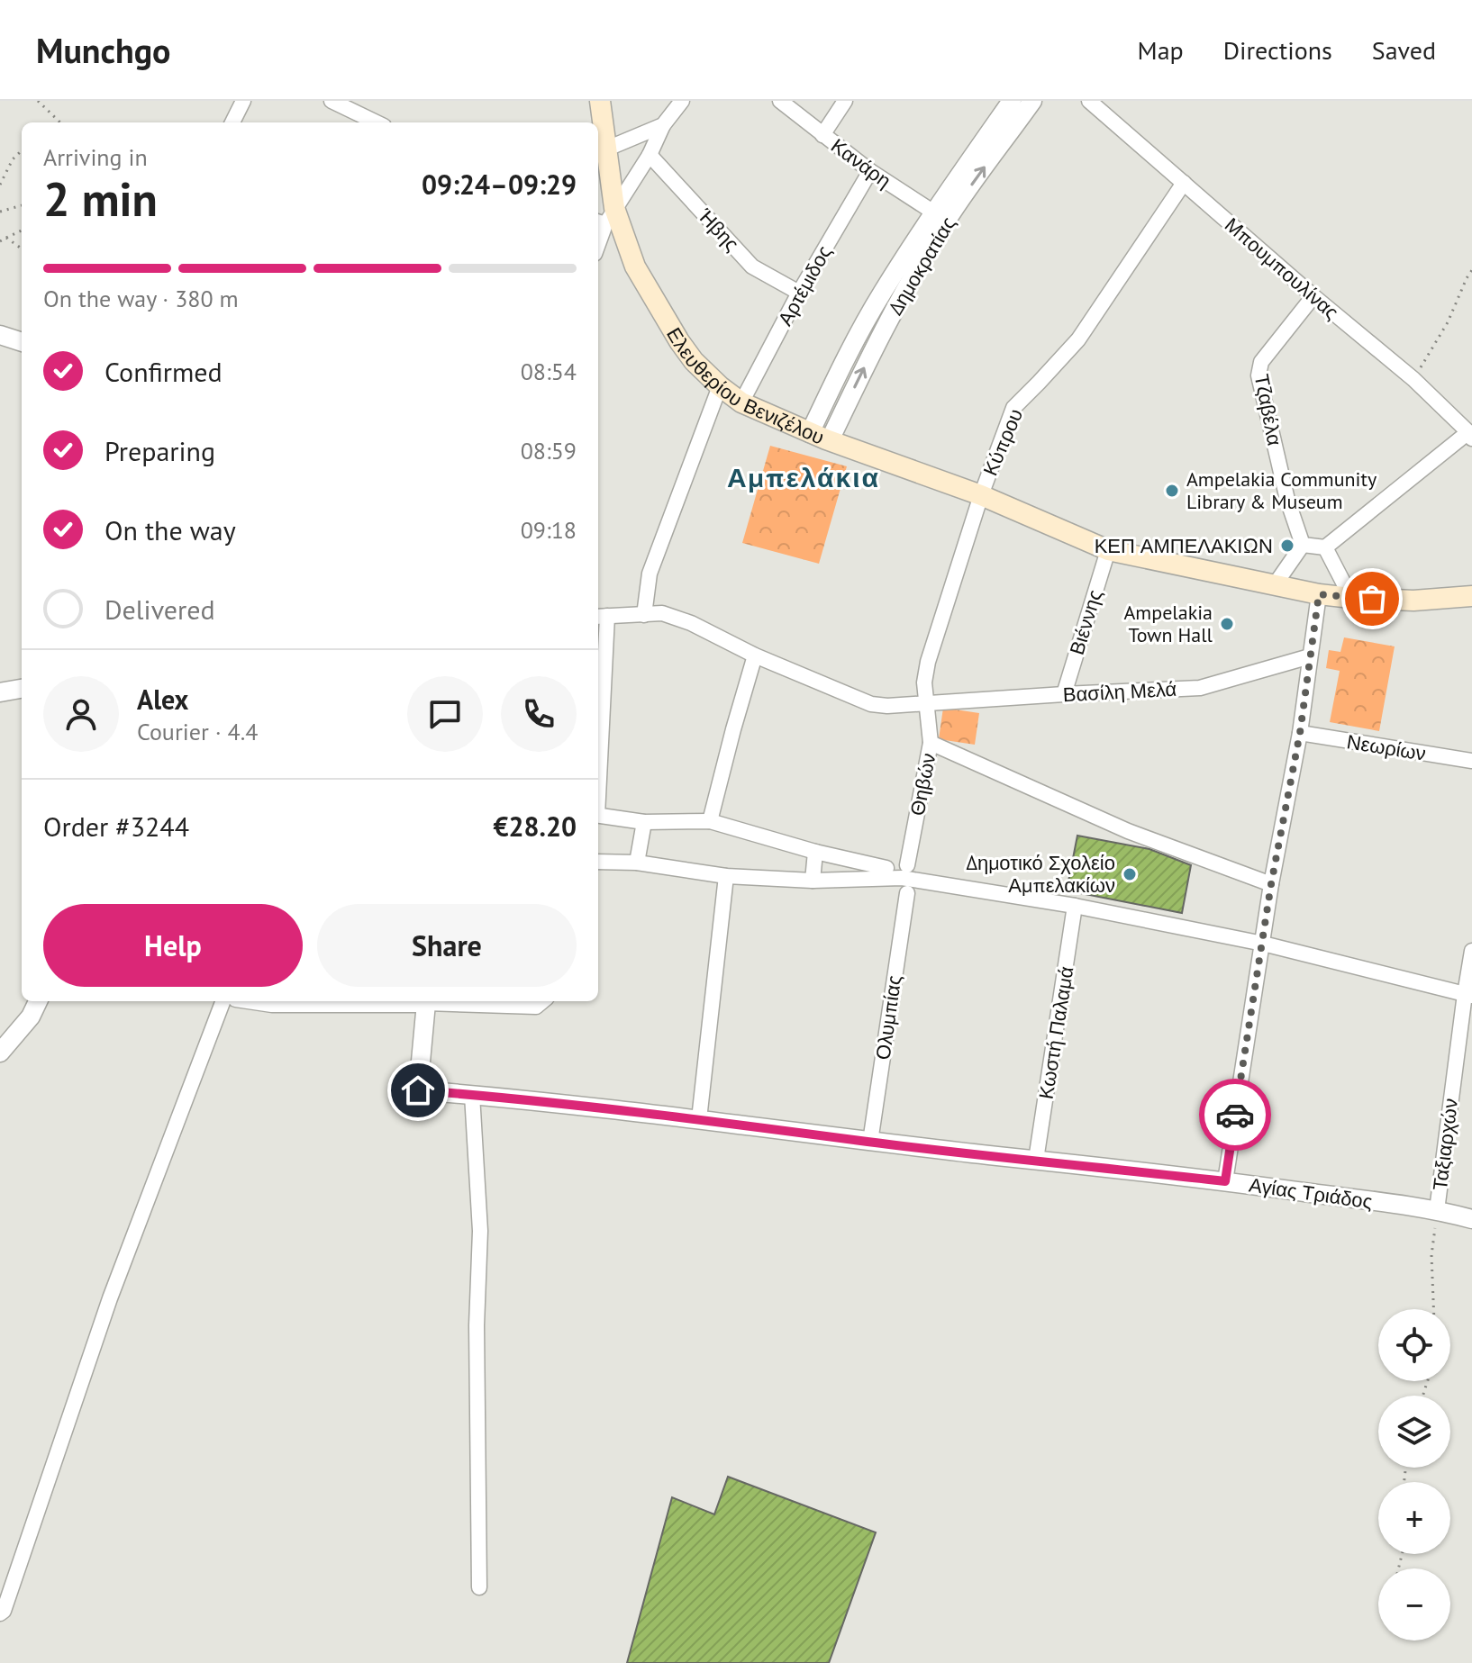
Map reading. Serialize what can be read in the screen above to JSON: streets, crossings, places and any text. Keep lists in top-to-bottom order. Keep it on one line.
{"streets":{"main road":["Ελευθερίου Βενιζέλου"],"street":["Κανάρη","Ήβης","Δημοκρατίας","Μπουμπουλίνας","Αρτέμιδος","Τζαβέλα","Κύπρου","Βιέννης","Βασίλη Μελά","Νεωρίων","Θηβών","Ολυμπίας","Κωστή Παλαμά","Ταξιαρχών","Αγίας Τριάδος"]},"crossings":[["Κανάρη","Δημοκρατίας"],["Κανάρη","Αρτέμιδος"],["Ήβης","Αρτέμιδος"],["Δημοκρατίας","Ελευθερίου Βενιζέλου"],["Μπουμπουλίνας","Τζαβέλα"],["Μπουμπουλίνας","Κύπρου"],["Αρτέμιδος","Ελευθερίου Βενιζέλου"],["Ελευθερίου Βενιζέλου","Κύπρου"],["Ελευθερίου Βενιζέλου","Βιέννης"],["Κύπρου","Βασίλη Μελά"],["Κύπρου","Θηβών"],["Βιέννης","Βασίλη Μελά"],["Βασίλη Μελά","Θηβών"],["Ολυμπίας","Αγίας Τριάδος"],["Κωστή Παλαμά","Αγίας Τριάδος"],["Ταξιαρχών","Αγίας Τριάδος"]],"districts":["Αμπελάκια"],"places":["Ampelakia Community Library & Museum","ΚΕΠ ΑΜΠΕΛΑΚΙΩΝ","Ampelakia Town Hall","Δημοτικό Σχολείο Αμπελακίων"],"page":{"header":"Munchgo","nav":["Map","Directions","Saved"],"heading":["2 min","Arriving in","09:24–09:29"],"panel":["Alex","Courier · 4.4","Order #3244","€28.20"],"bar":"On the way · 380 m","list":[["Confirmed","08:54"],["Preparing","08:59"],["On the way","09:18"],"Delivered"],"buttons":["Help","Share"],"map_buttons":["+","−"]}}
